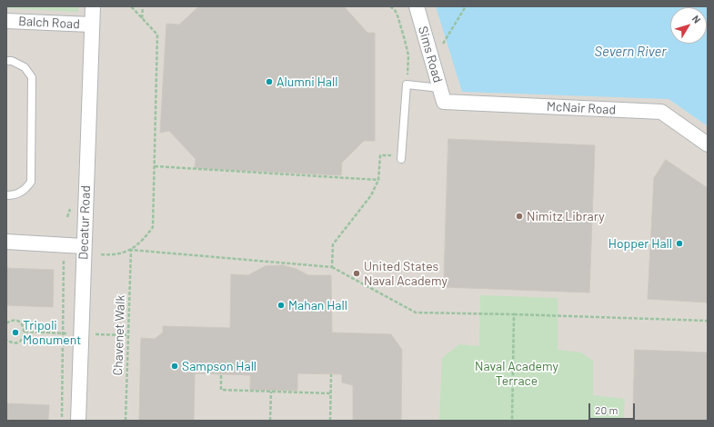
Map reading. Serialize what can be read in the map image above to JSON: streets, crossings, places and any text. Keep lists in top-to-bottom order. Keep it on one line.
{"streets":{"street":["Balch Road","Sims Road","McNair Road","Decatur Road"],"path":["Chavenet Walk"]},"crossings":[["Balch Road","Decatur Road"],["Sims Road","McNair Road"]],"water":["Severn River"],"parks":["Naval Academy Terrace"],"places":["Alumni Hall","Nimitz Library","Hopper Hall","United States Naval Academy","Mahan Hall","Tripoli Monument","Sampson Hall"],"scale_bar":"20 m","north":"top right"}
